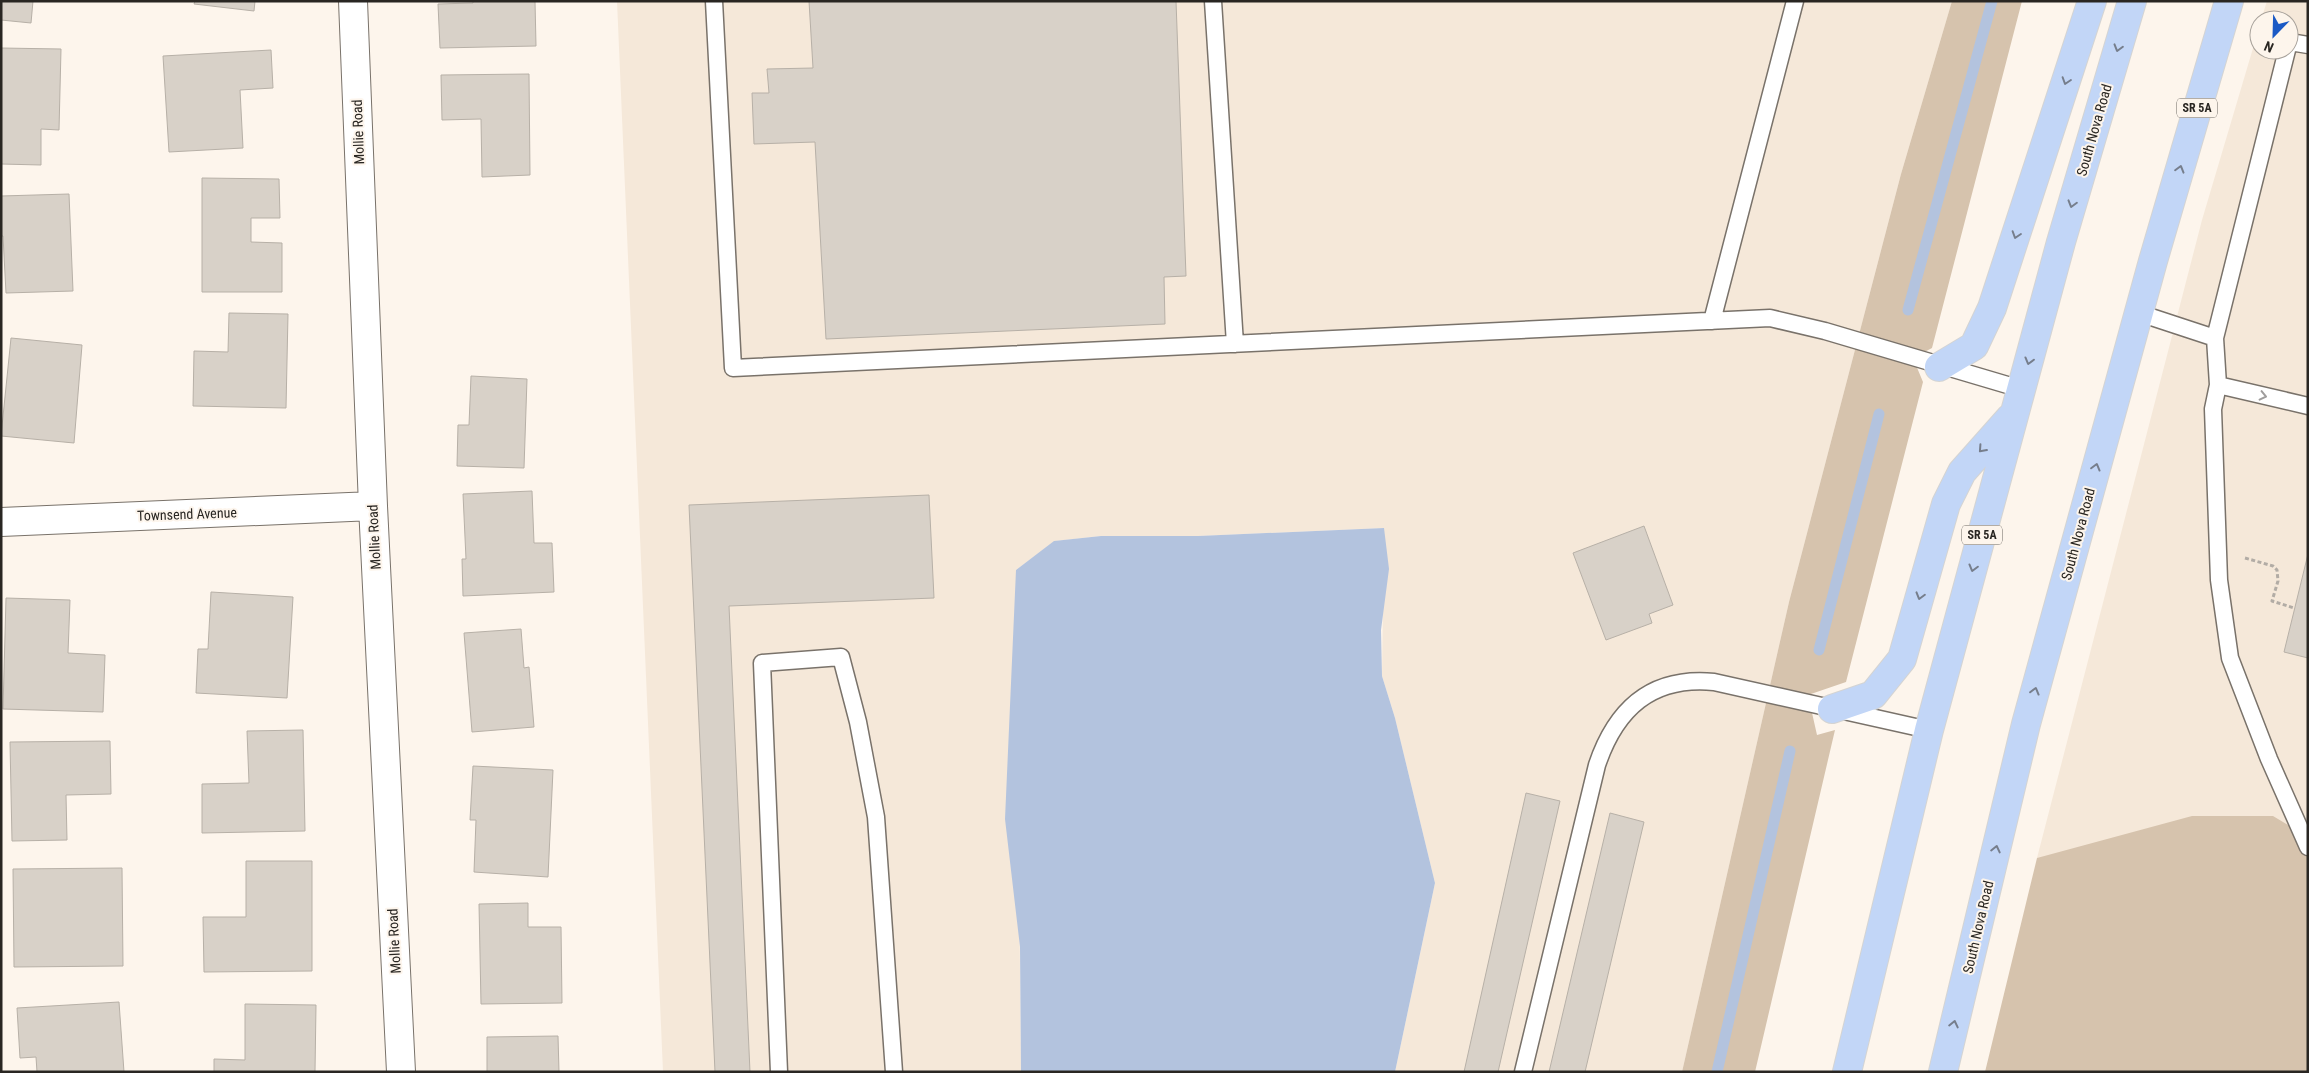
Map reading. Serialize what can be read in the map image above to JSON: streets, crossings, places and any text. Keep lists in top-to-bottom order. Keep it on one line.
{"streets":{"main road":["SR 5A","South Nova Road"],"street":["Mollie Road","Townsend Avenue"]},"crossings":[["Mollie Road","Townsend Avenue"]],"north":"bottom left"}
